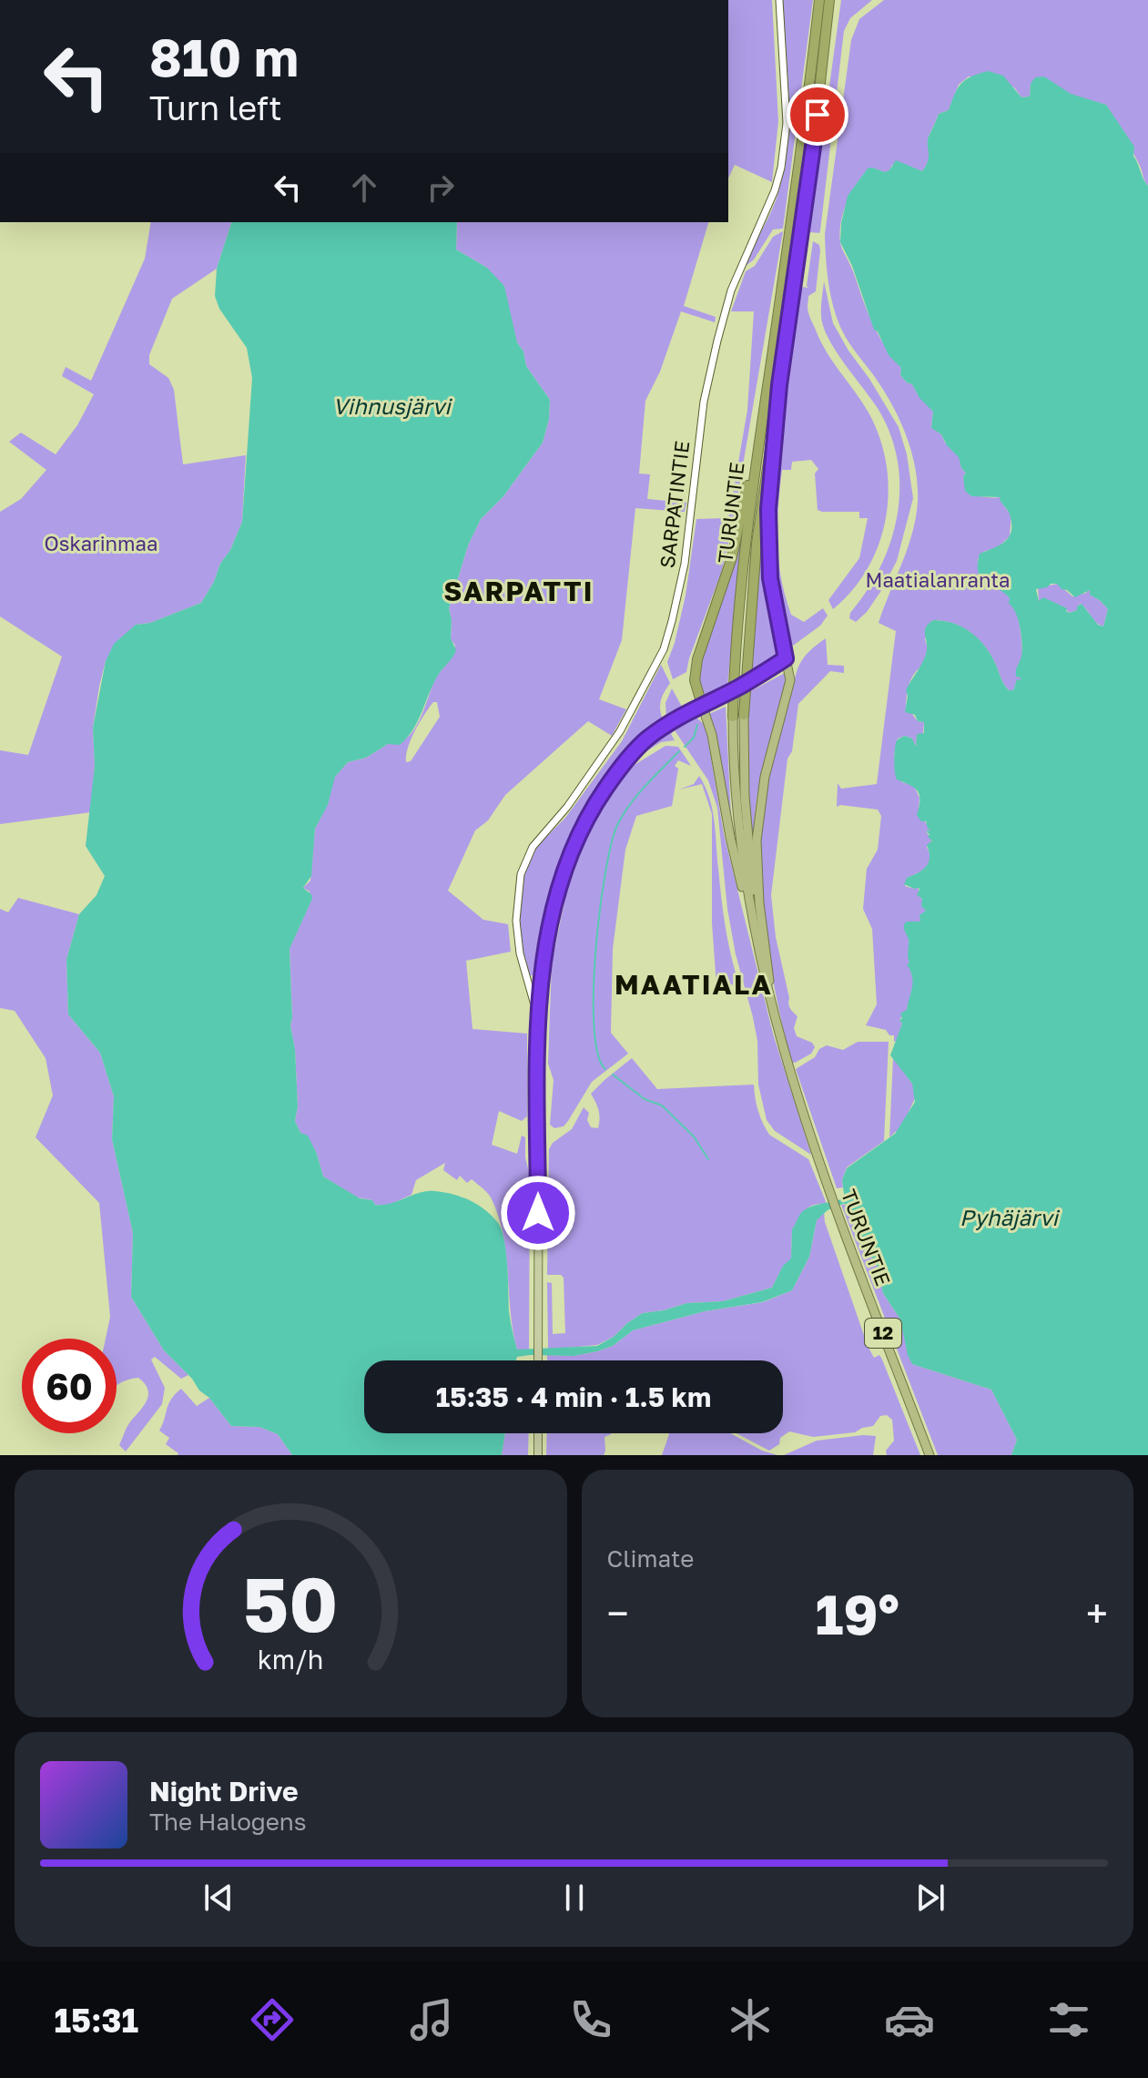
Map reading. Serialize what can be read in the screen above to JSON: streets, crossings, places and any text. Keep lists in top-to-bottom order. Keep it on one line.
{"streets":{"highway":["TURUNTIE","12"],"main road":["SARPATINTIE"]},"districts":["SARPATTI","MAATIALA"],"water":["Vihnusjärvi","Pyhäjärvi"],"parks":["Oskarinmaa","Maatialanranta"],"page":{"turn":["810 m","Turn left"],"limit":"60","trip":"15:35 · 4 min · 1.5 km","tile":"Climate","heat":["−","19°","+"],"song":["Night Drive","The Halogens"],"tabs":"15:31","gauge":["50","km/h"]}}
